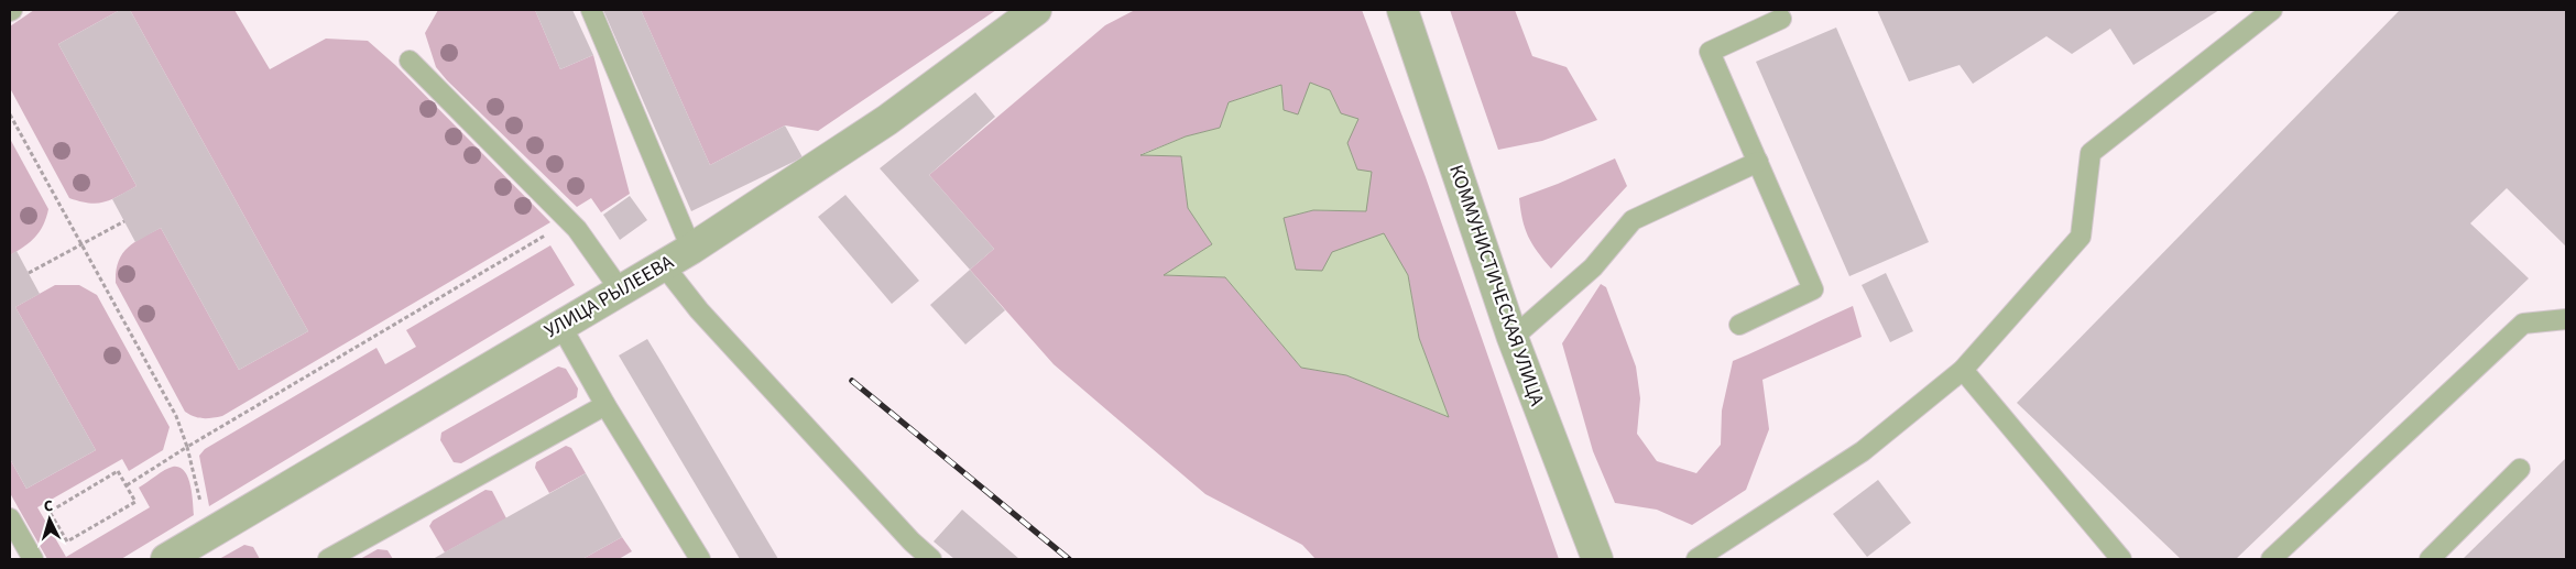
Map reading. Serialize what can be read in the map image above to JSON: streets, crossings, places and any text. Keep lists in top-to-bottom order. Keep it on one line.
{"streets":{"street":["КОММУНИСТИЧЕСКАЯ УЛИЦА","УЛИЦА РЫЛЕЕВА"]},"north":"top"}
